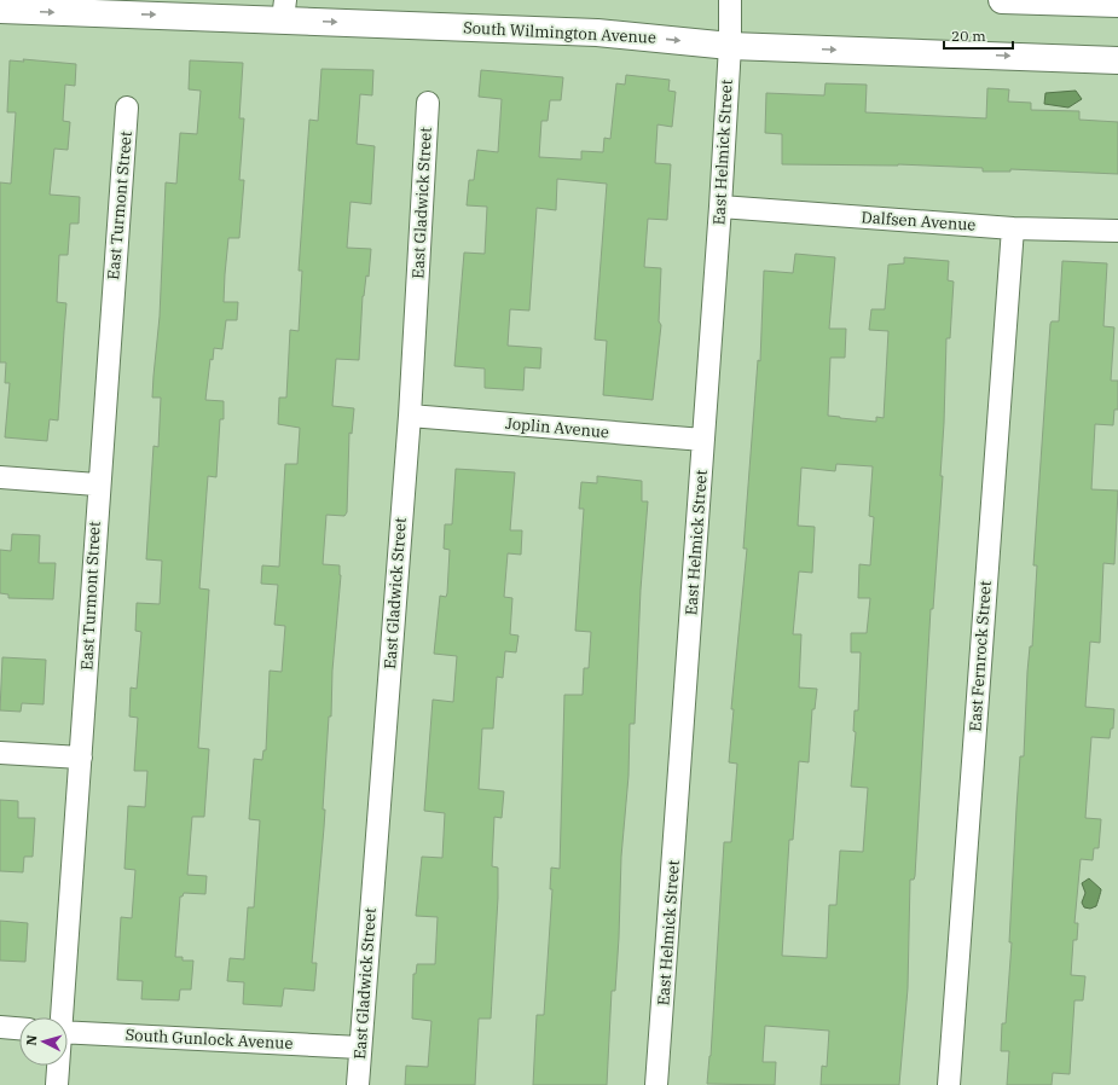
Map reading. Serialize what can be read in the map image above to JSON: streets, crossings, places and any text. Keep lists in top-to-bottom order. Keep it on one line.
{"streets":{"main road":["South Wilmington Avenue"],"street":["East Helmick Street","East Gladwick Street","East Turmont Street","Dalfsen Avenue","Joplin Avenue","East Fernrock Street","South Gunlock Avenue"]},"crossings":[["South Wilmington Avenue","East Helmick Street"],["East Helmick Street","Dalfsen Avenue"],["East Helmick Street","Joplin Avenue"],["East Gladwick Street","Joplin Avenue"],["East Gladwick Street","South Gunlock Avenue"],["Dalfsen Avenue","East Fernrock Street"]],"one_way":["South Wilmington Avenue"],"scale_bar":"20 m","north":"left"}
